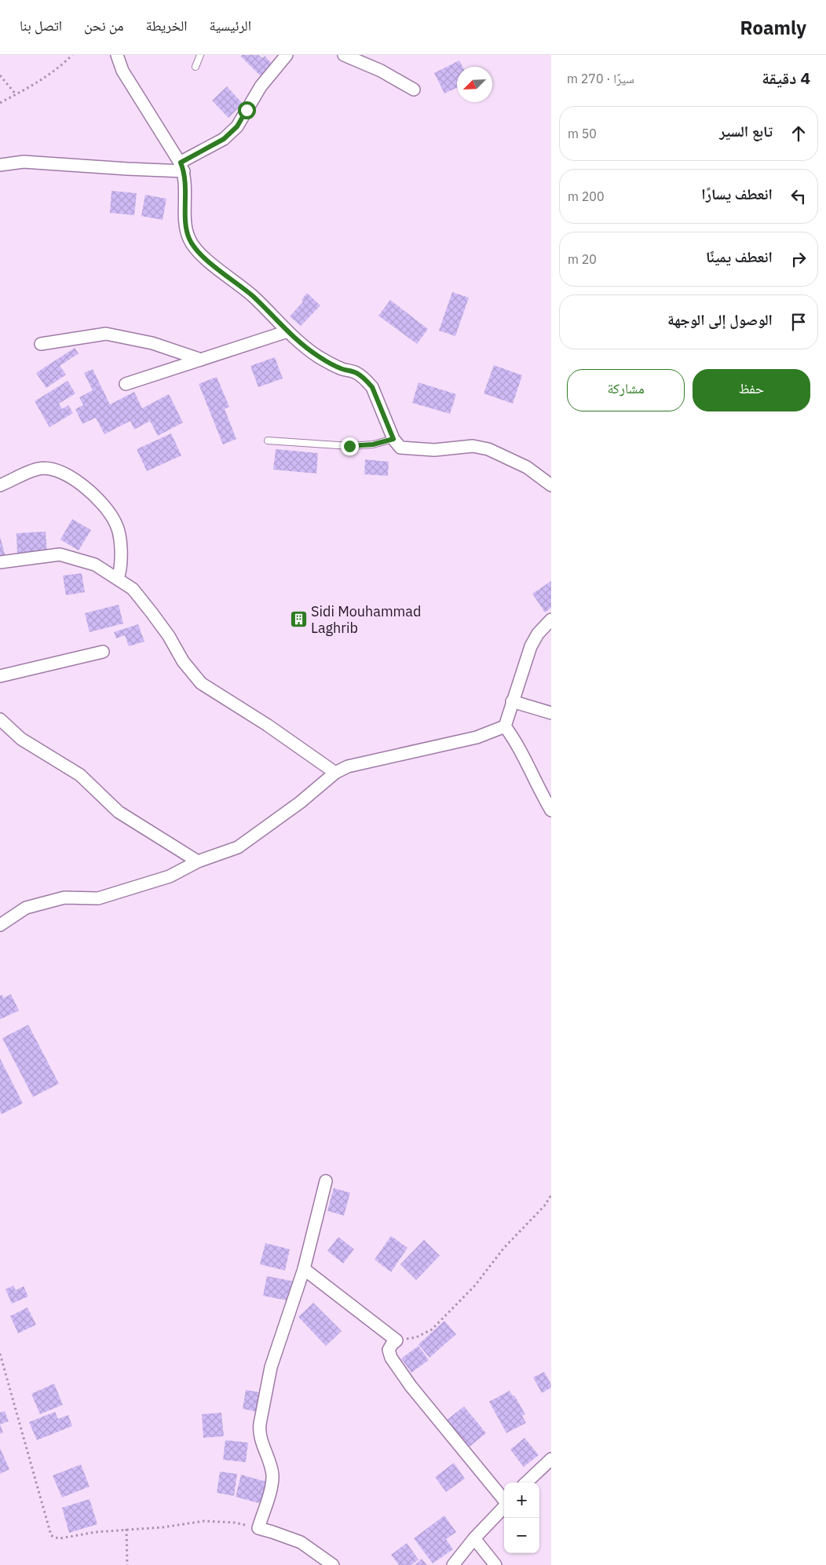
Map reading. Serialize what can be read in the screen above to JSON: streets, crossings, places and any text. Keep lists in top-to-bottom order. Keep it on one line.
{"places":{"building":["Sidi Mouhammad Laghrib"]},"north":"bottom left","page":{"header":"Roamly","nav":["الرئيسية","الخريطة","من نحن","اتصل بنا"],"heading":["4 دقيقة","سيرًا · 270 m"],"list":[["تابع السير","50 m"],["انعطف يسارًا","200 m"],["انعطف يمينًا","20 m"],"الوصول إلى الوجهة"],"buttons":["حفظ","مشاركة"],"map_buttons":["+","−"]}}
